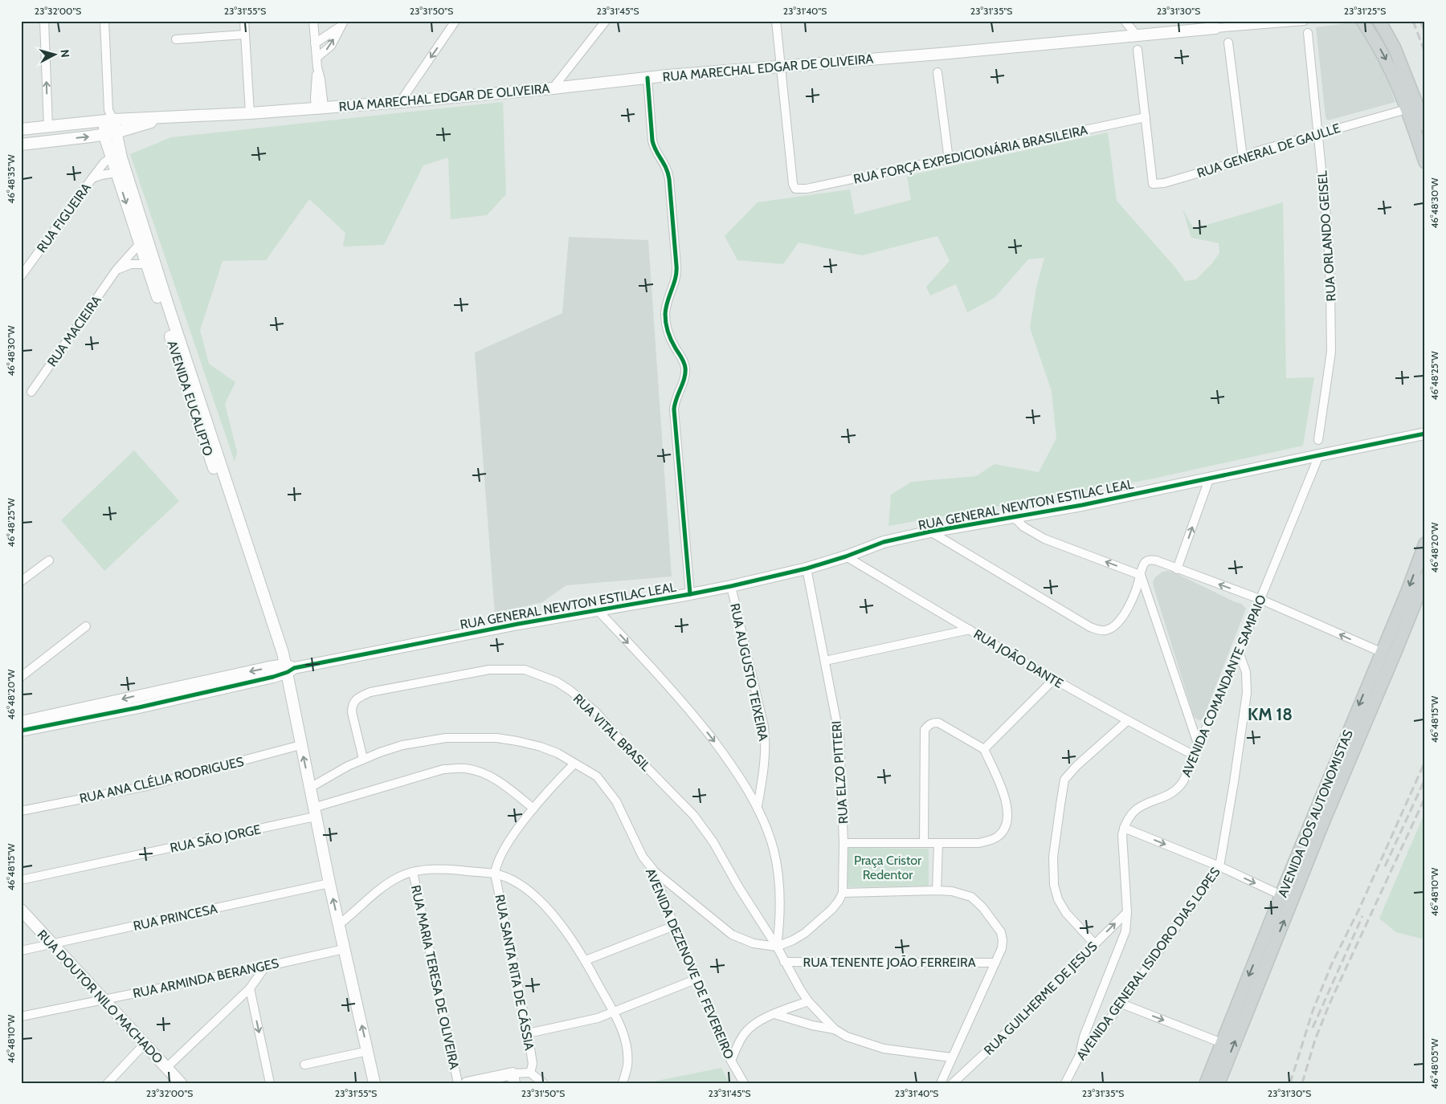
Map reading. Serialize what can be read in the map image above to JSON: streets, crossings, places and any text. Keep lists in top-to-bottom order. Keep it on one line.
{"streets":{"main road":["RUA MARECHAL EDGAR DE OLIVEIRA","AVENIDA EUCALIPTO","RUA GENERAL NEWTON ESTILAC LEAL","AVENIDA DOS AUTONOMISTAS","RUA DOUTOR NILO MACHADO"],"street":["RUA GENERAL DE GAULLE","RUA FORÇA EXPEDICIONÁRIA BRASILEIRA","RUA FIGUEIRA","RUA ORLANDO GEISEL","RUA MACIEIRA","RUA JOÃO DANTE","RUA AUGUSTO TEIXEIRA","AVENIDA COMANDANTE SAMPAIO","RUA VITAL BRASIL","RUA ELZO PITTERI","RUA ANA CLÉLIA RODRIGUES","RUA SÃO JORGE","RUA PRINCESA","RUA TENENTE JOÃO FERREIRA","AVENIDA DEZENOVE DE FEVEREIRO","AVENIDA GENERAL ISIDORO DIAS LOPES","RUA SANTA RITA DE CÁSSIA","RUA MARIA TERESA DE OLIVEIRA","RUA ARMINDA BERANGES","RUA GUILHERME DE JESUS"]},"crossings":[["RUA MARECHAL EDGAR DE OLIVEIRA","RUA FORÇA EXPEDICIONÁRIA BRASILEIRA"],["RUA MARECHAL EDGAR DE OLIVEIRA","AVENIDA EUCALIPTO"],["RUA GENERAL DE GAULLE","RUA FORÇA EXPEDICIONÁRIA BRASILEIRA"],["RUA GENERAL DE GAULLE","RUA ORLANDO GEISEL"],["RUA FIGUEIRA","AVENIDA EUCALIPTO"],["RUA MACIEIRA","AVENIDA EUCALIPTO"],["AVENIDA EUCALIPTO","RUA GENERAL NEWTON ESTILAC LEAL"],["RUA GENERAL NEWTON ESTILAC LEAL","RUA JOÃO DANTE"],["RUA GENERAL NEWTON ESTILAC LEAL","RUA AUGUSTO TEIXEIRA"],["RUA GENERAL NEWTON ESTILAC LEAL","AVENIDA COMANDANTE SAMPAIO"],["RUA GENERAL NEWTON ESTILAC LEAL","RUA ELZO PITTERI"],["RUA JOÃO DANTE","AVENIDA COMANDANTE SAMPAIO"],["AVENIDA COMANDANTE SAMPAIO","AVENIDA GENERAL ISIDORO DIAS LOPES"],["AVENIDA COMANDANTE SAMPAIO","RUA GUILHERME DE JESUS"],["RUA VITAL BRASIL","RUA TENENTE JOÃO FERREIRA"],["RUA VITAL BRASIL","AVENIDA DEZENOVE DE FEVEREIRO"],["RUA PRINCESA","RUA DOUTOR NILO MACHADO"],["RUA ARMINDA BERANGES","RUA DOUTOR NILO MACHADO"]],"districts":["KM 18"],"parks":["Praça Cristor Redentor"],"north":"right","coordinates":["23°32'00\"S","23°31'55\"S","23°31'50\"S","23°31'45\"S","23°31'40\"S","23°31'35\"S","23°31'30\"S","23°31'25\"S","46°48'35\"W","46°48'30\"W","46°48'25\"W","46°48'20\"W","46°48'15\"W","46°48'10\"W","46°48'05\"W"]}
